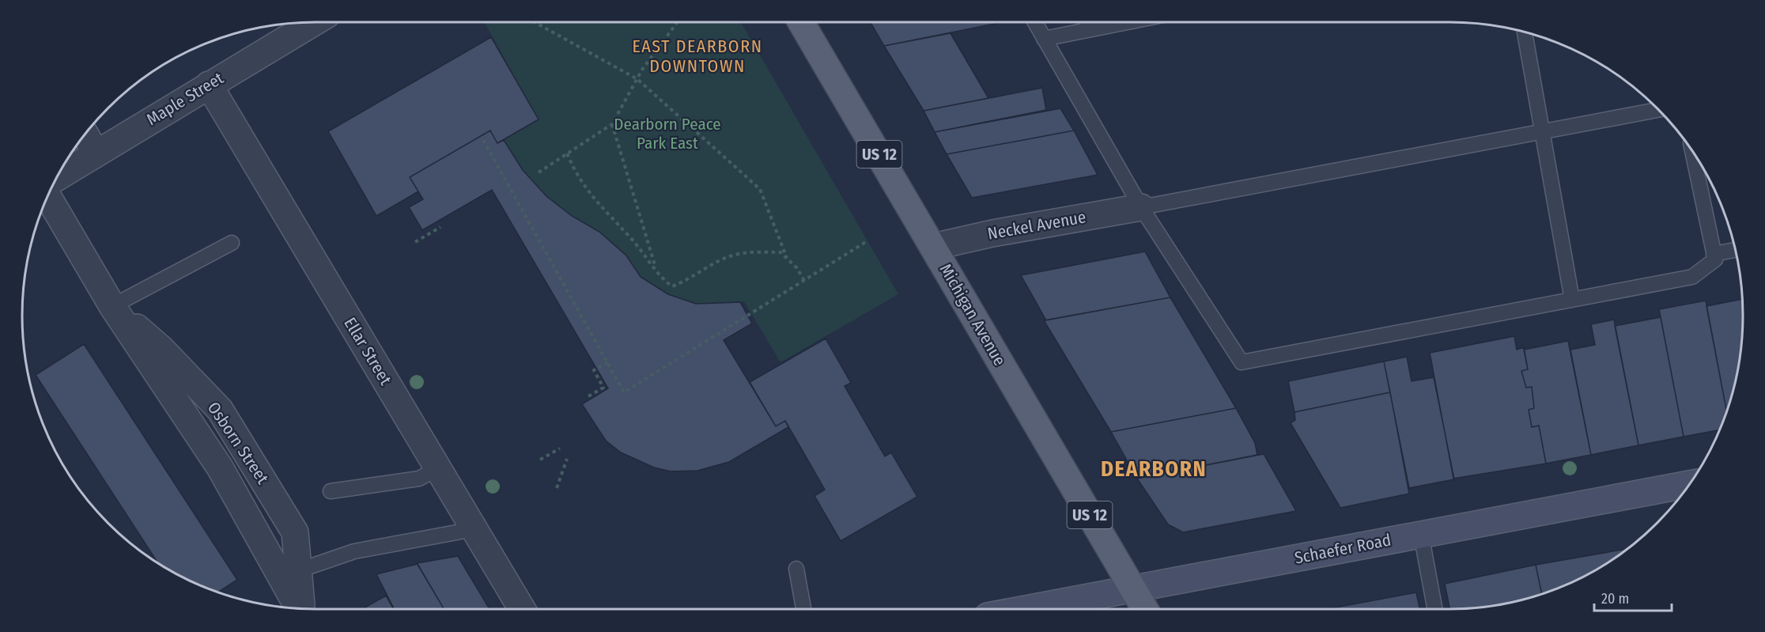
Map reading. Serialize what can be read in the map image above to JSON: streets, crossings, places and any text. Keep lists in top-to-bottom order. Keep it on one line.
{"streets":{"main road":["US 12","Michigan Avenue","Schaefer Road"],"street":["Maple Street","Neckel Avenue","Ellar Street","Osborn Street"]},"crossings":[["Maple Street","Ellar Street"],["Neckel Avenue","Michigan Avenue"],["Michigan Avenue","Schaefer Road"]],"districts":["EAST DEARBORN DOWNTOWN","DEARBORN"],"parks":["Dearborn Peace Park East"],"scale_bar":"20 m"}
